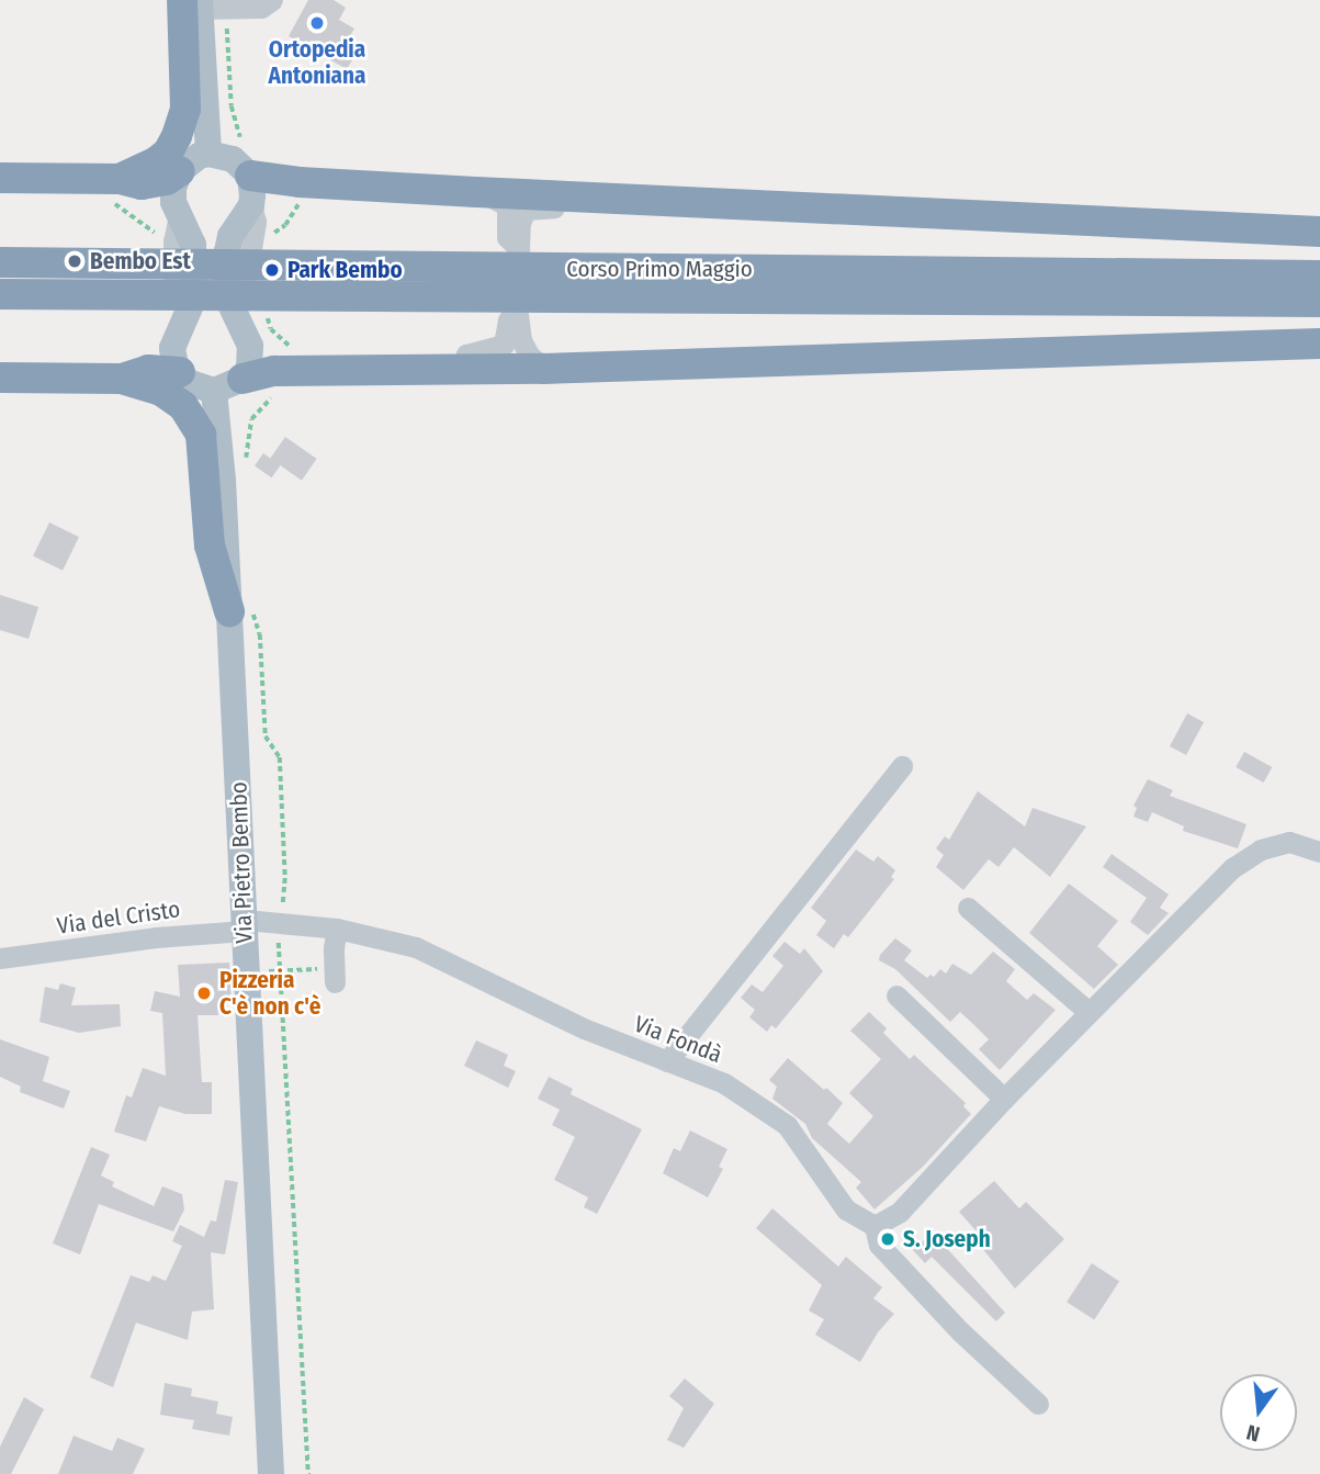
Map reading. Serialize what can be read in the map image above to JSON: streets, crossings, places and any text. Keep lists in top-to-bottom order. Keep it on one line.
{"streets":{"highway":["Corso Primo Maggio"],"main road":["Via Pietro Bembo"],"street":["Via del Cristo","Via Fondà"]},"crossings":[["Via Pietro Bembo","Via del Cristo"],["Via Pietro Bembo","Via Fondà"],["Via del Cristo","Via Fondà"]],"places":["Ortopedia Antoniana","Bembo Est","Park Bembo","Pizzeria C'è non c'è","S. Joseph"],"north":"bottom"}
